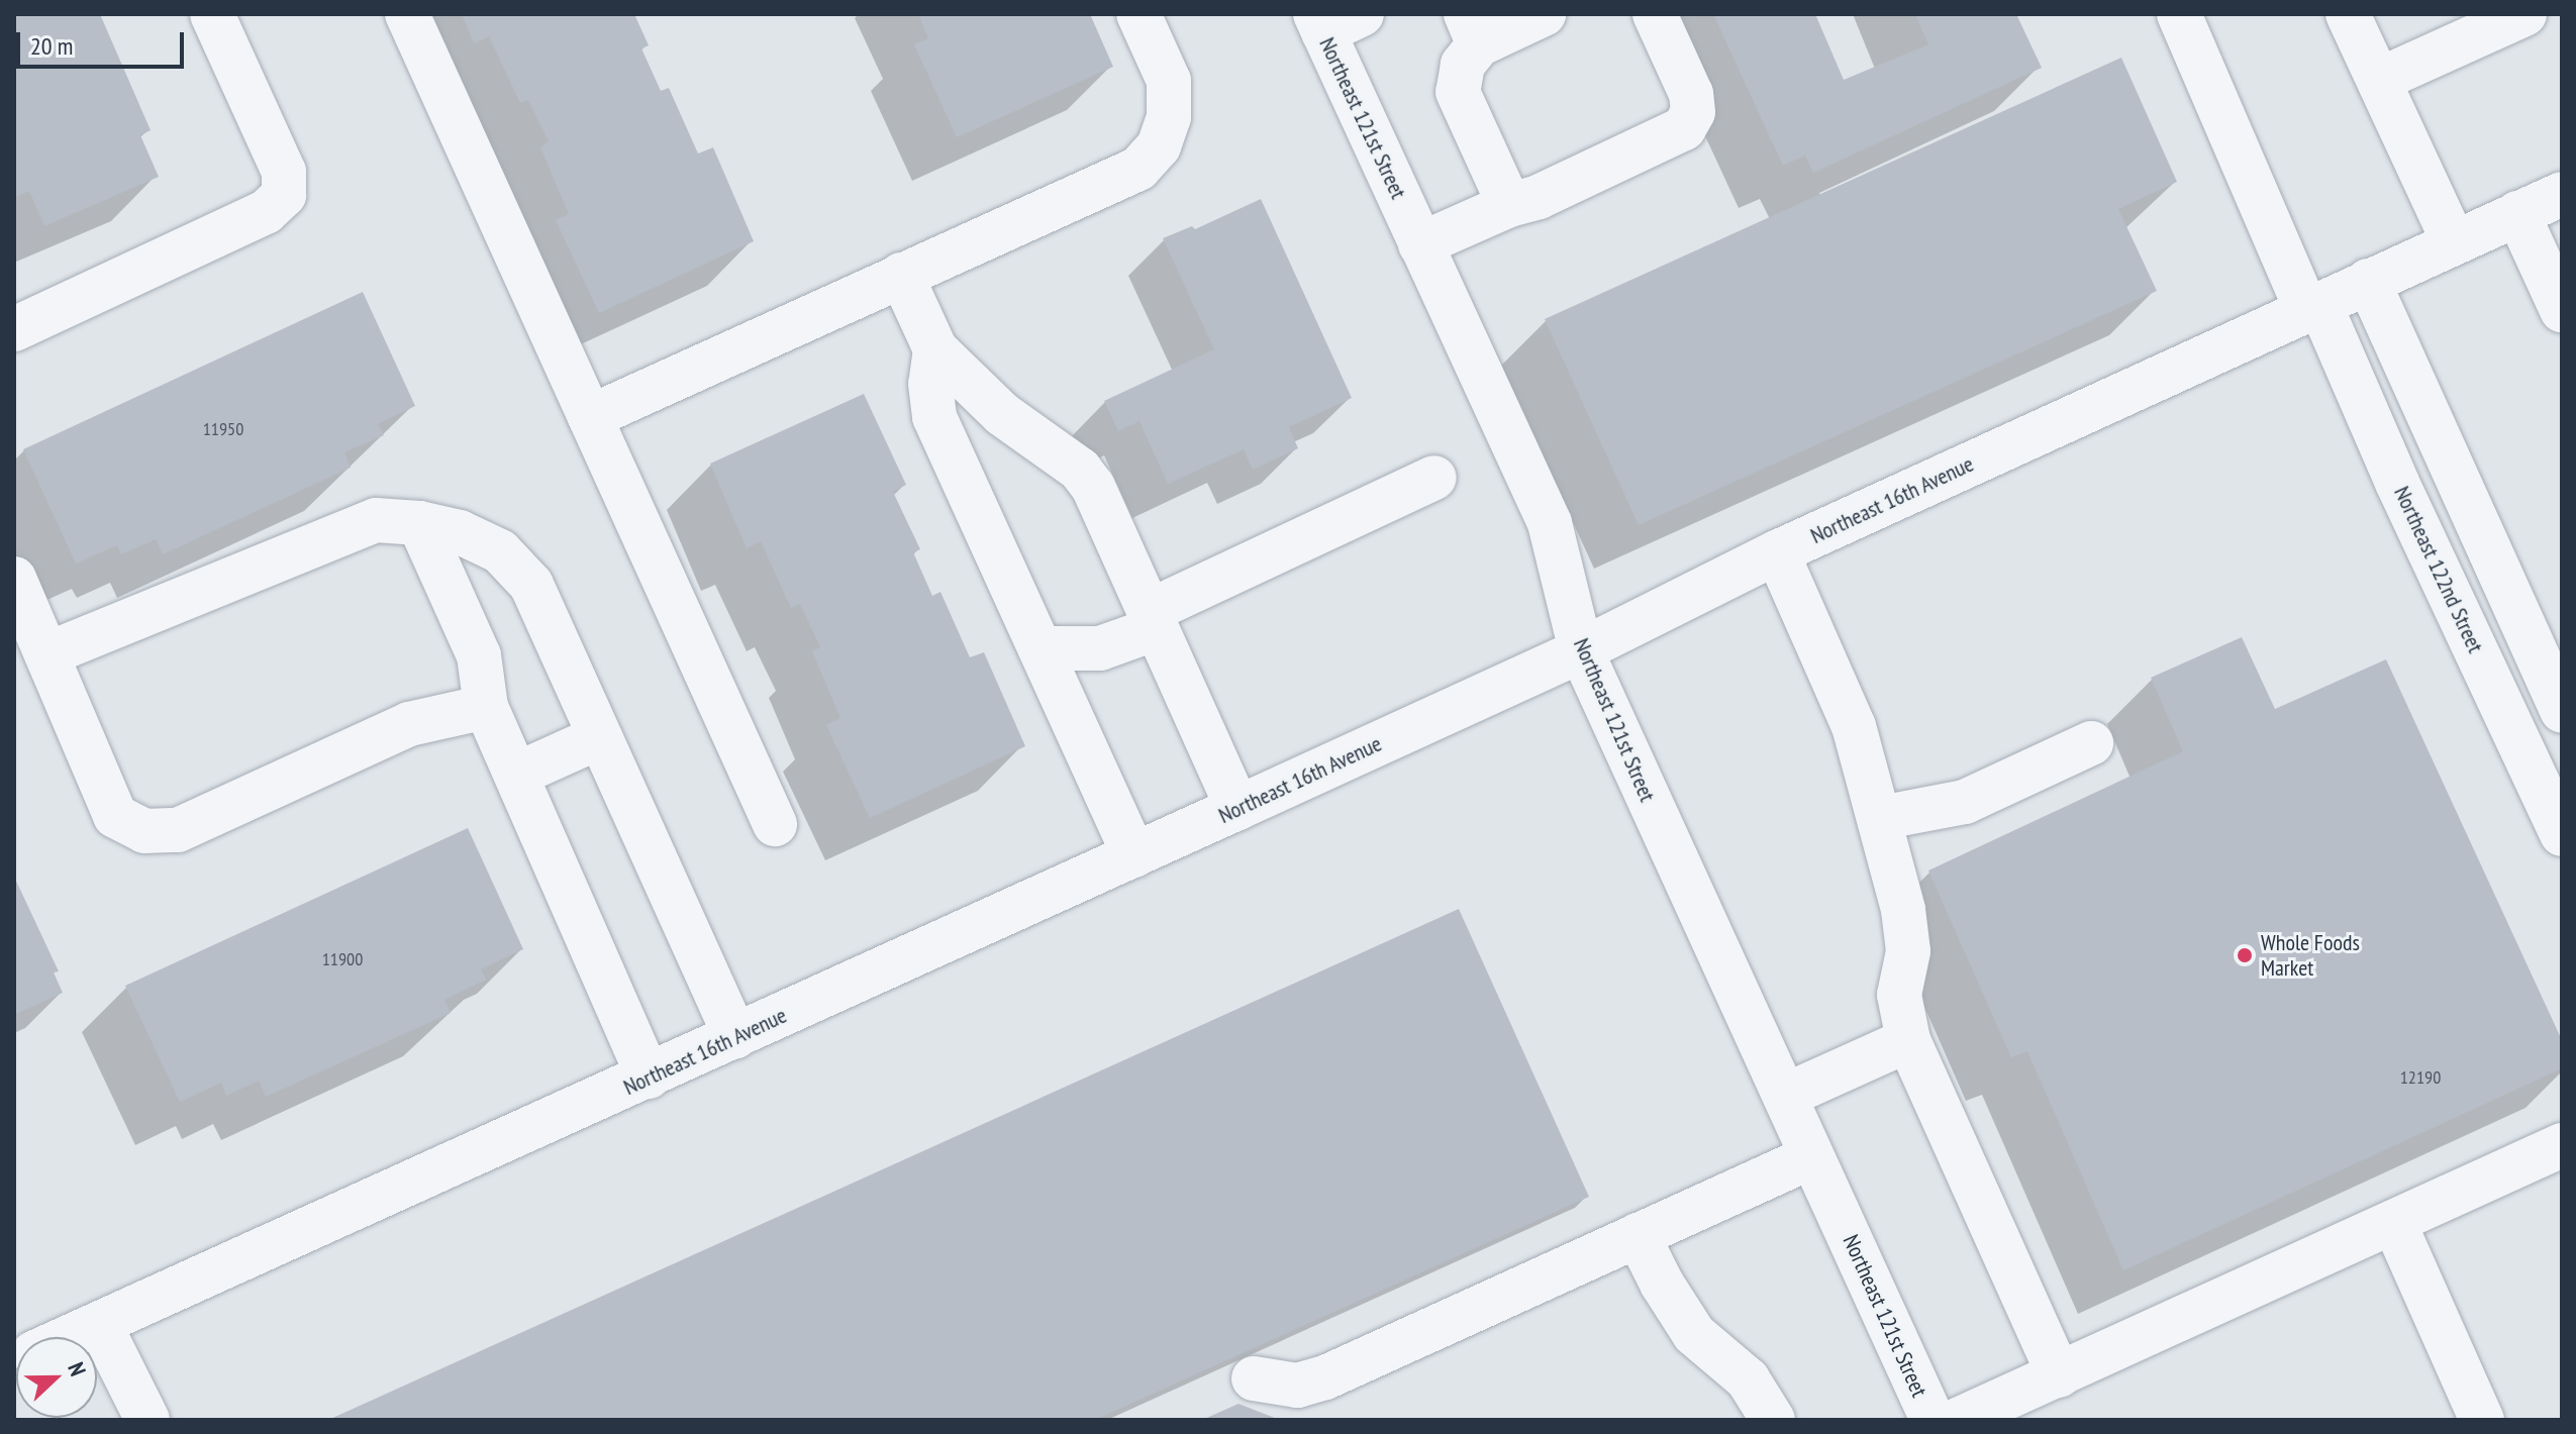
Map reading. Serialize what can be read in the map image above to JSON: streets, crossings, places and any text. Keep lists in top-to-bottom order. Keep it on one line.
{"streets":{"street":["Northeast 121st Street","Northeast 16th Avenue","Northeast 122nd Street"]},"crossings":[["Northeast 121st Street","Northeast 16th Avenue"],["Northeast 16th Avenue","Northeast 122nd Street"]],"places":["Whole Foods Market"],"house_numbers":["11950","11900","12190"],"scale_bar":"20 m","north":"right"}
